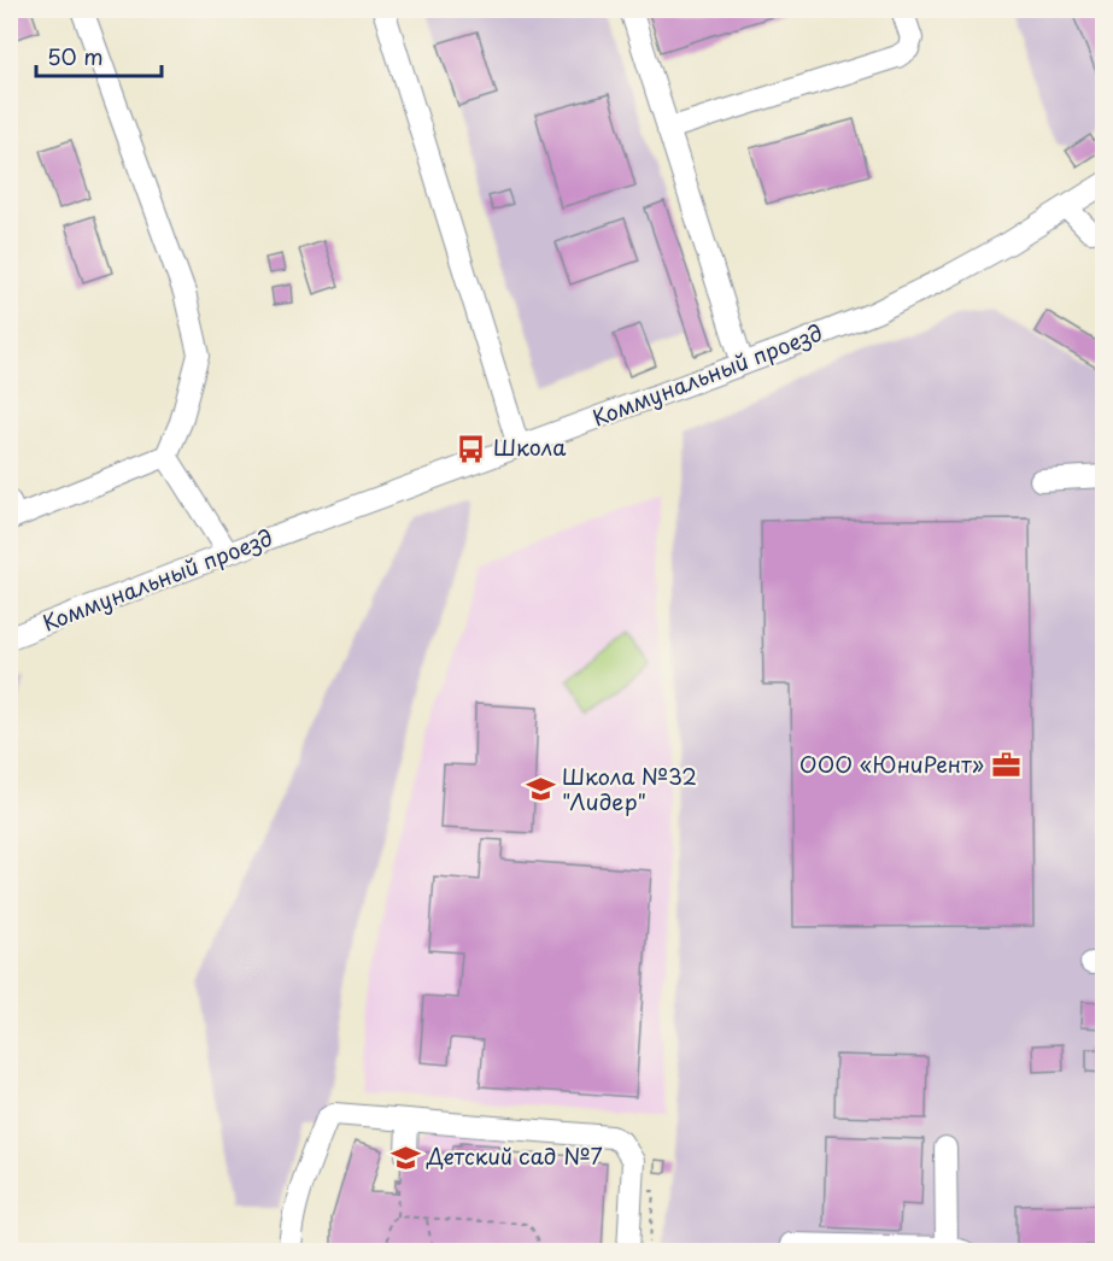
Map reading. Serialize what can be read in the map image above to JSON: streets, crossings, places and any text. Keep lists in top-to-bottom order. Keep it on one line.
{"streets":{"street":["Коммунальный проезд"]},"places":{"bus stop":["Школа"],"office":["ООО «ЮниРент»"],"school or university":["Школа №32 \"Лидер\"","Детский сад №7"]},"scale_bar":"50 m"}
